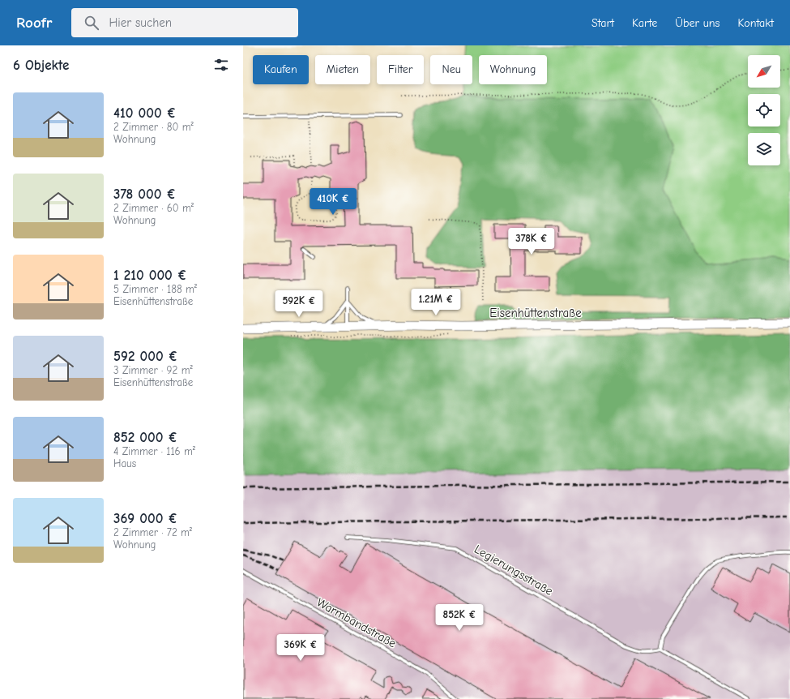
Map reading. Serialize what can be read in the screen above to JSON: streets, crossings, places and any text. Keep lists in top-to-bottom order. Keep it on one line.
{"streets":{"street":["Eisenhüttenstraße"],"lane":["Legierungsstraße","Warmbandstraße"]},"north":"bottom left","page":{"header":"Roofr","search":"Hier suchen","nav":["Start","Karte","Über uns","Kontakt"],"heading":"6 Objekte","chip":["Kaufen","Mieten","Filter","Neu","Wohnung"],"list":[{"name":"410 000 €","note":"2 Zimmer · 80 m² · Wohnung"},{"name":"378 000 €","note":"2 Zimmer · 60 m² · Wohnung"},{"name":"1 210 000 €","note":"5 Zimmer · 188 m² · Eisenhüttenstraße"},{"name":"592 000 €","note":"3 Zimmer · 92 m² · Eisenhüttenstraße"},{"name":"852 000 €","note":"4 Zimmer · 116 m² · Haus"},{"name":"369 000 €","note":"2 Zimmer · 72 m² · Wohnung"}],"price":["410K €","378K €","1.21M €","592K €","852K €","369K €"]}}
